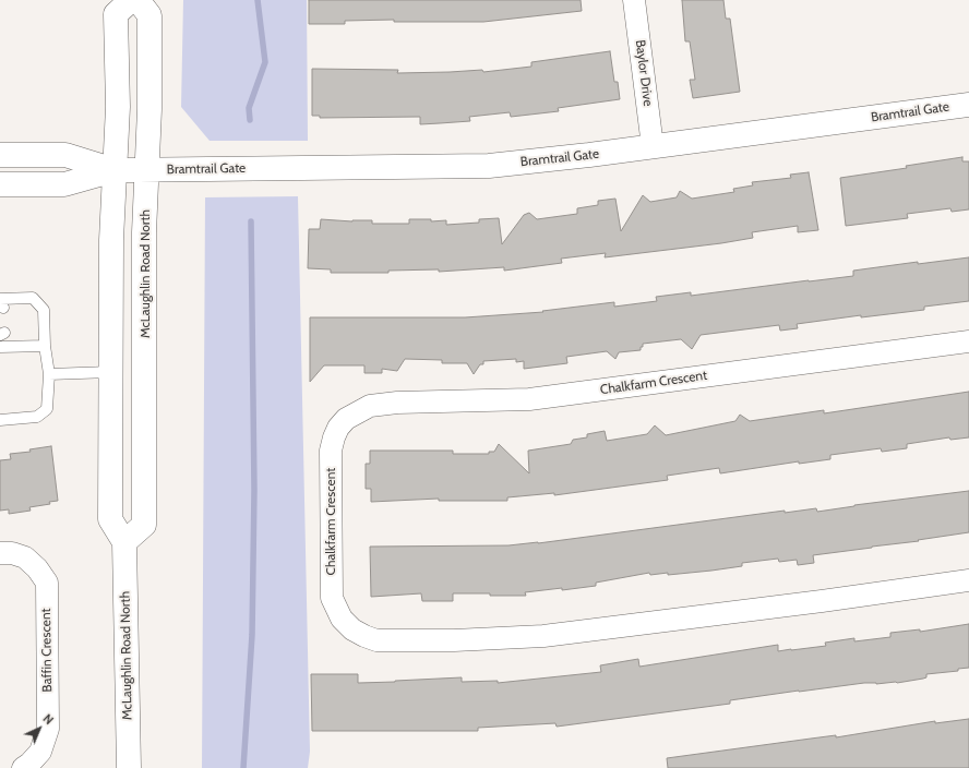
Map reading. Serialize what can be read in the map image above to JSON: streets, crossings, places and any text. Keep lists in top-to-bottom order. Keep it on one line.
{"streets":{"main road":["Bramtrail Gate","McLaughlin Road North"],"street":["Baylor Drive","Chalkfarm Crescent","Baffin Crescent"]},"crossings":[["Baylor Drive","Bramtrail Gate"],["Bramtrail Gate","McLaughlin Road North"]],"north":"top right"}
